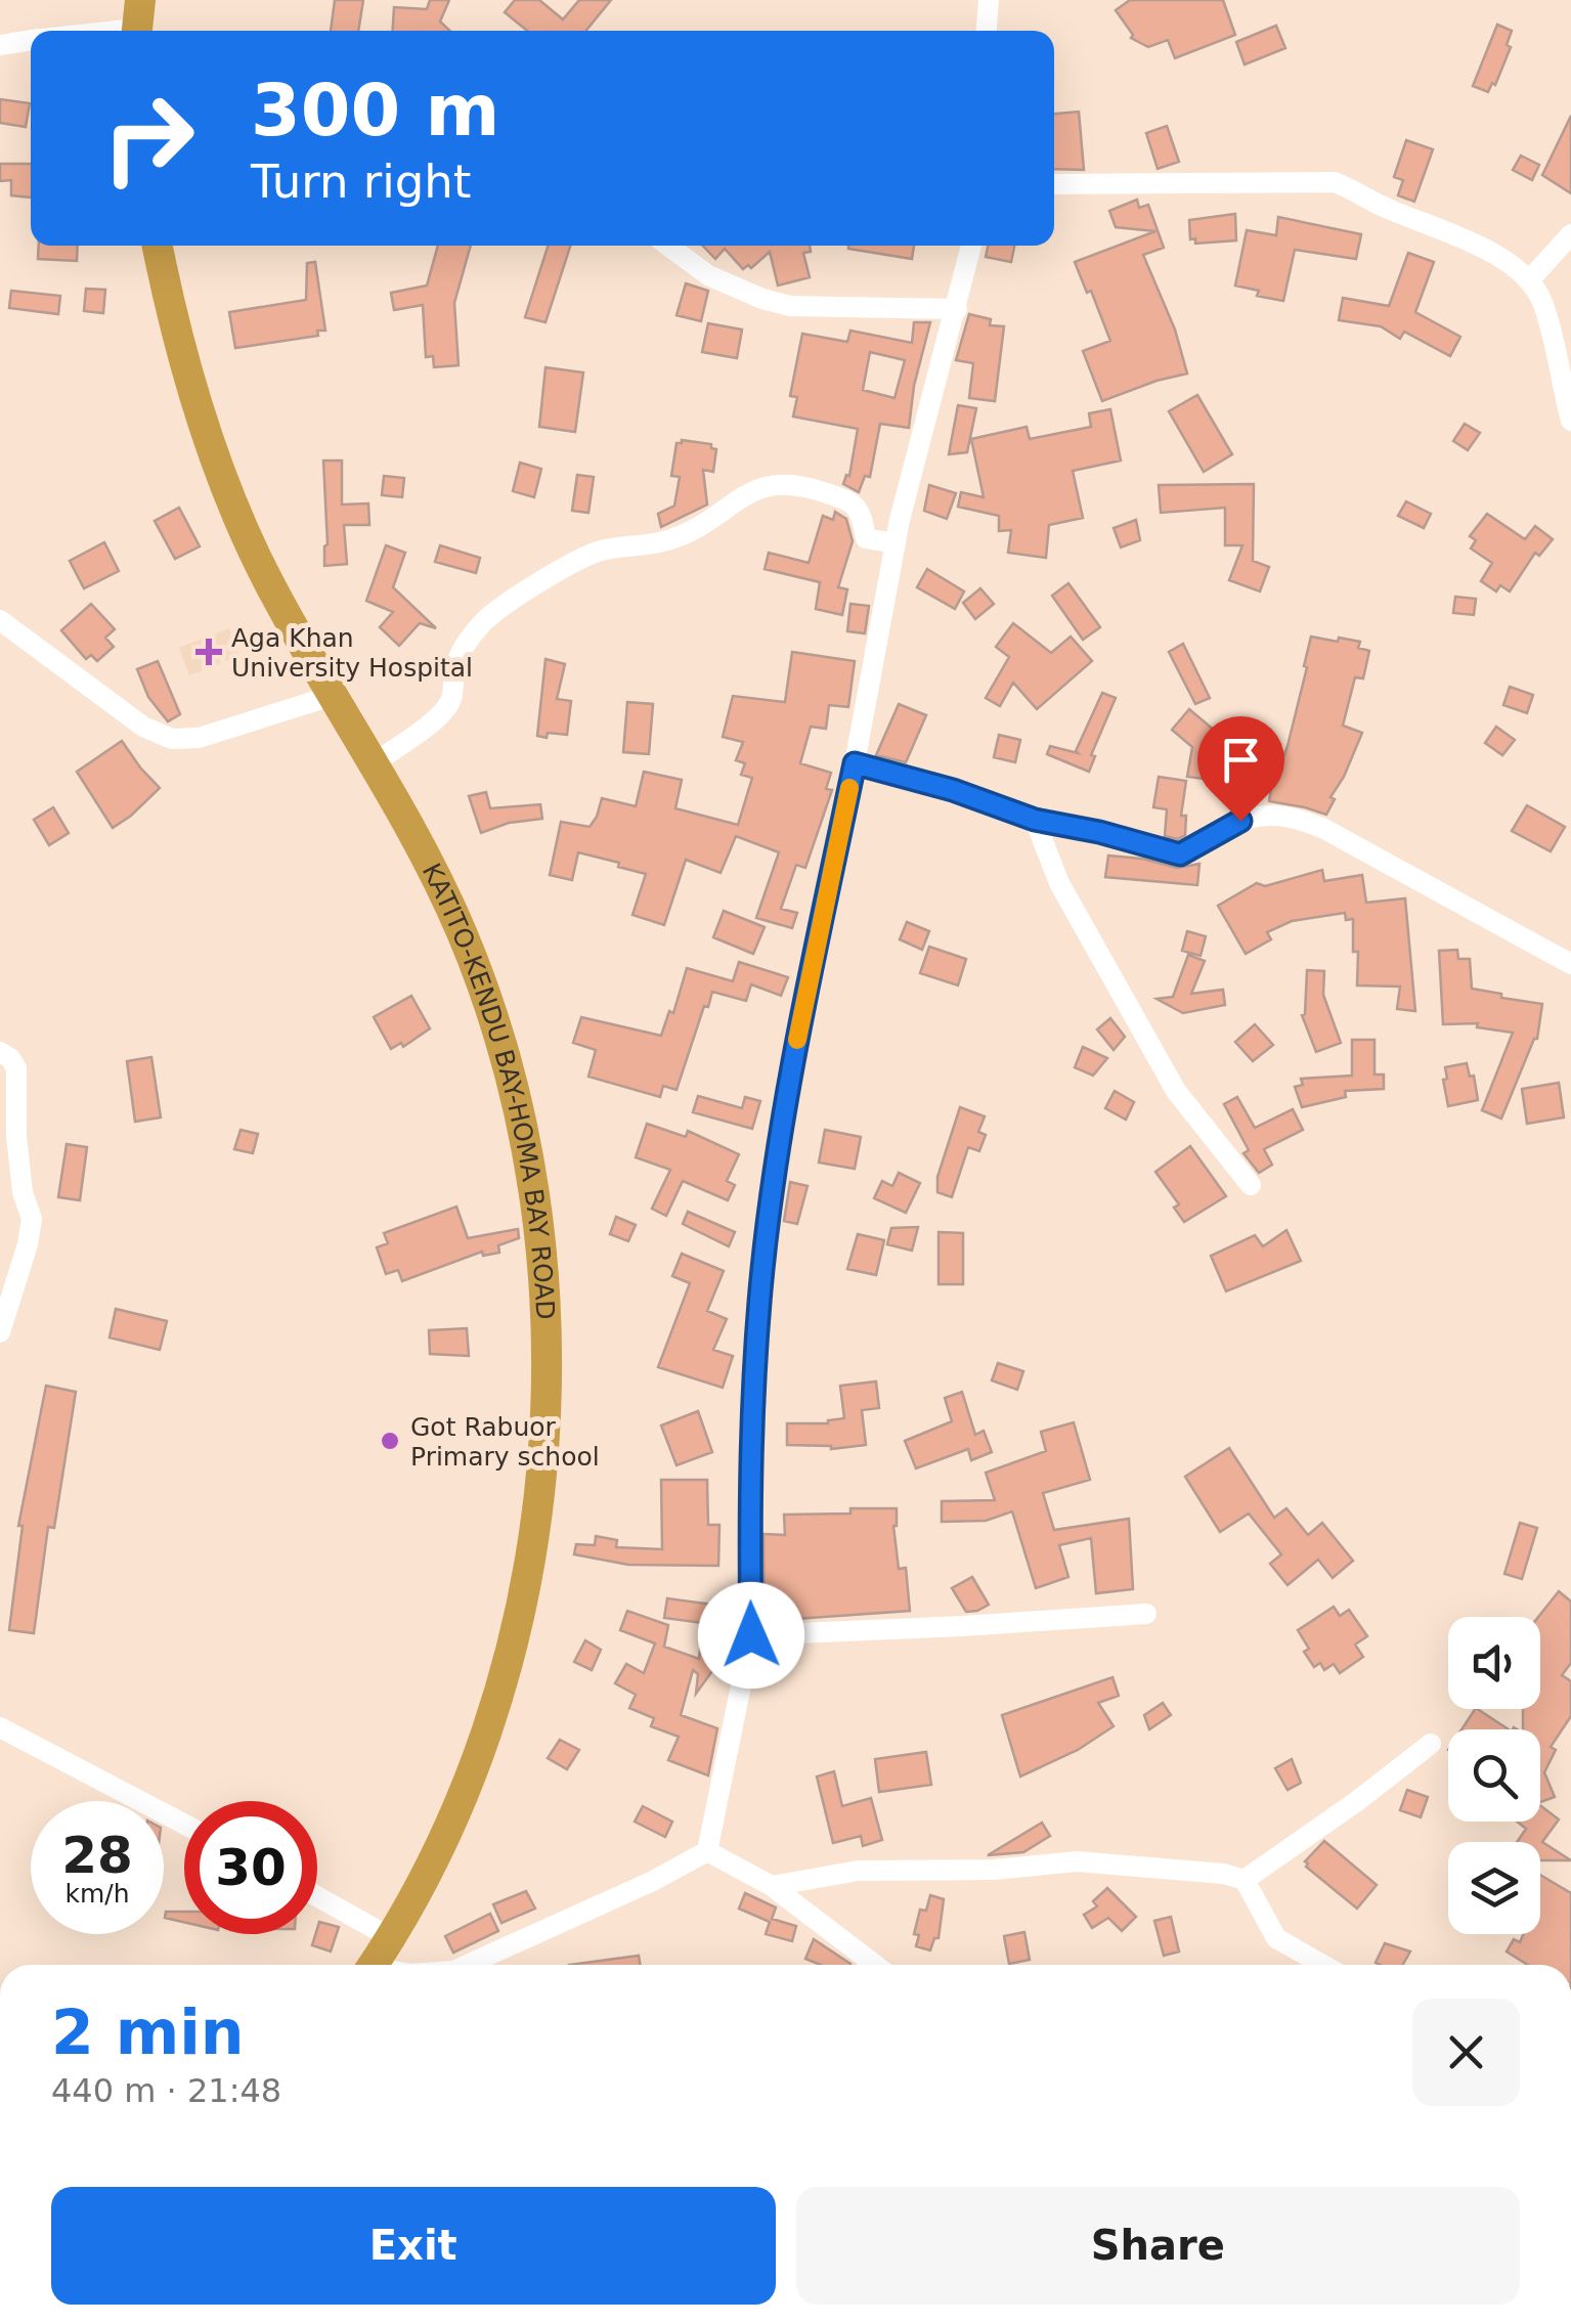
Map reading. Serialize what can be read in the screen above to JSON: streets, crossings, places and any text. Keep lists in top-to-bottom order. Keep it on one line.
{"streets":{"highway":["KATITO-KENDU BAY-HOMA BAY ROAD"]},"places":{"health":["Aga Khan University Hospital"],"other":["Got Rabuor Primary school"]},"page":{"turn":["300 m","Turn right"],"speed":"28 km/h","limit":"30","heading":["2 min","440 m · 21:48"],"buttons":["Exit","Share"]}}
